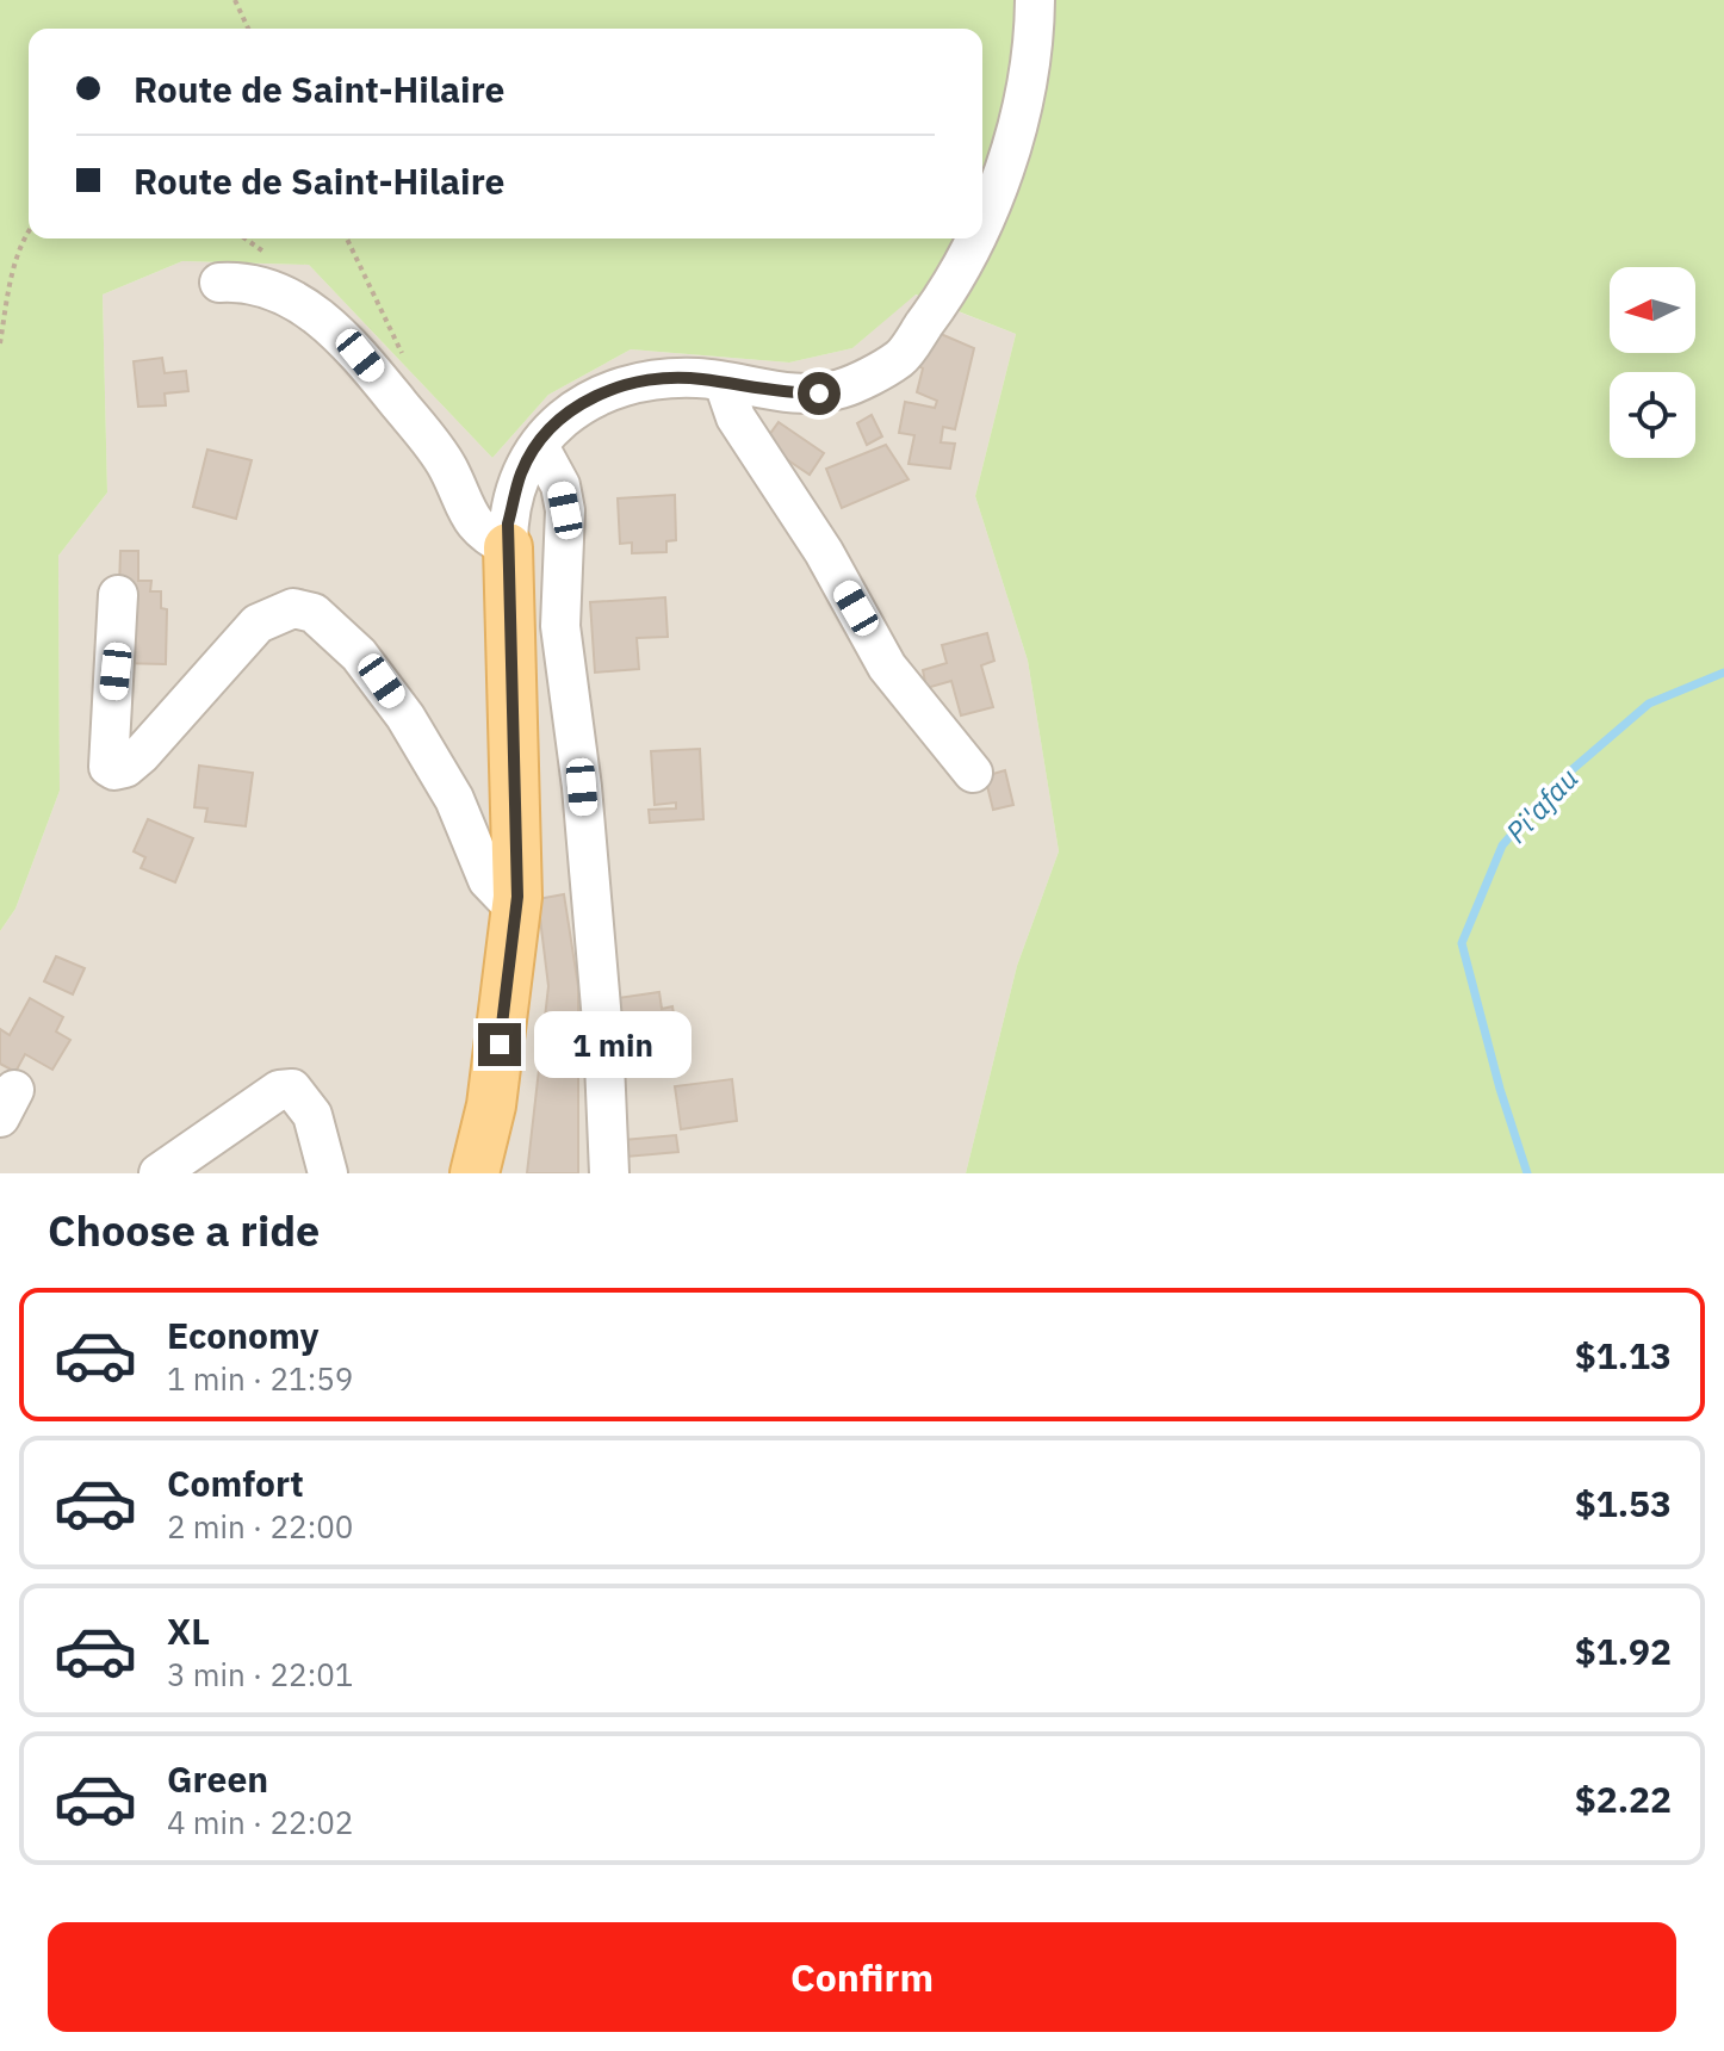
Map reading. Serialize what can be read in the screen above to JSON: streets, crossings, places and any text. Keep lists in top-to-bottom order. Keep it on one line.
{"water":["Pi'afau"],"north":"left","page":{"banner":["Route de Saint-Hilaire","Route de Saint-Hilaire"],"bubble":"1 min","heading":"Choose a ride","list":[{"name":"Economy","note":"1 min · 21:59","value":"$1.13"},{"name":"Comfort","note":"2 min · 22:00","value":"$1.53"},{"name":"XL","note":"3 min · 22:01","value":"$1.92"},{"name":"Green","note":"4 min · 22:02","value":"$2.22"}],"buttons":"Confirm"}}
